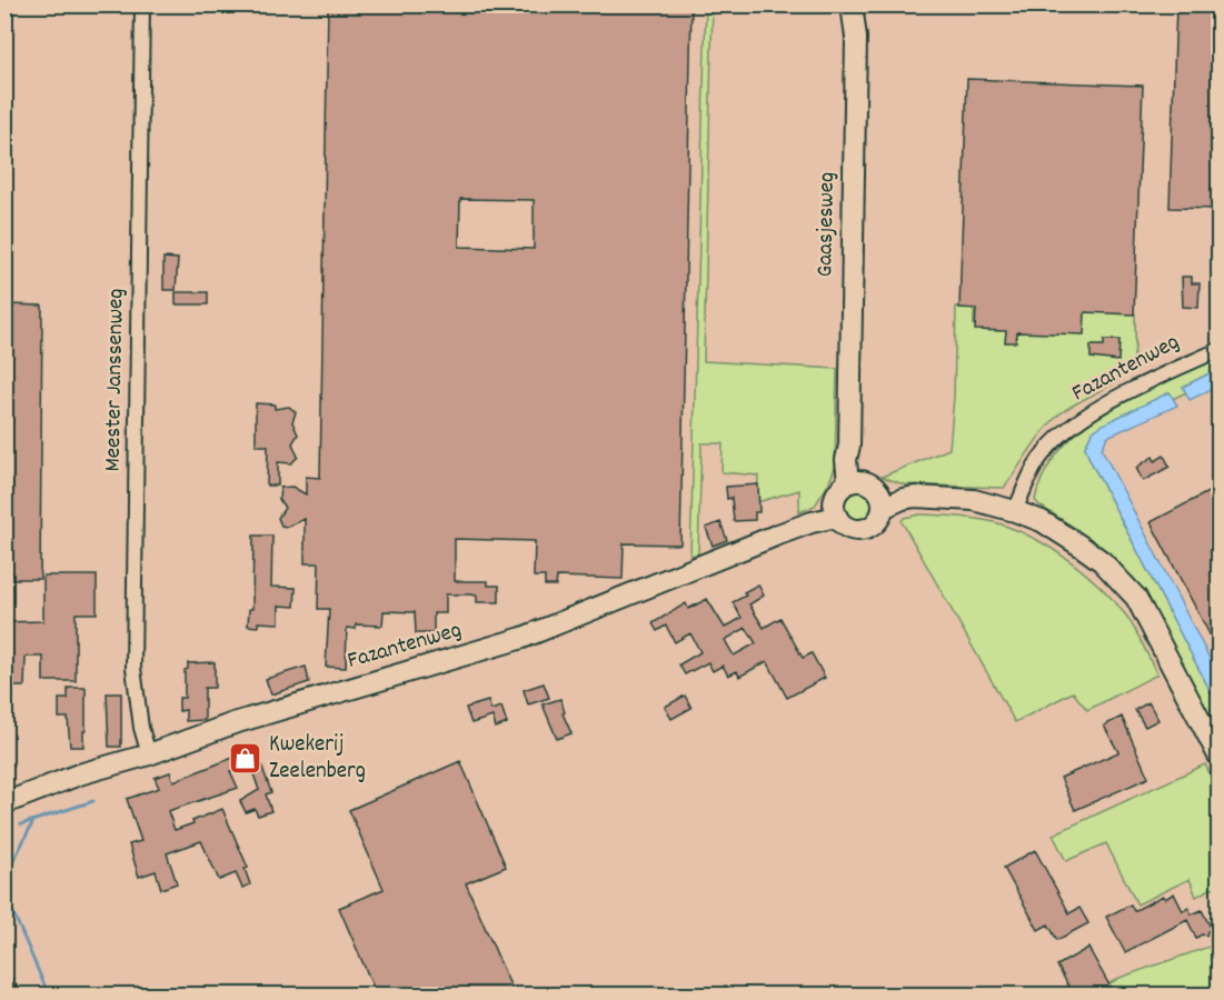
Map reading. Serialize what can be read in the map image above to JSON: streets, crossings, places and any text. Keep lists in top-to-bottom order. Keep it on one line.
{"streets":{"main road":["Gaasjesweg","Fazantenweg"],"street":["Meester Janssenweg"]},"crossings":[["Gaasjesweg","Fazantenweg"],["Fazantenweg","Meester Janssenweg"]],"places":{"shop":["Kwekerij Zeelenberg"]}}
